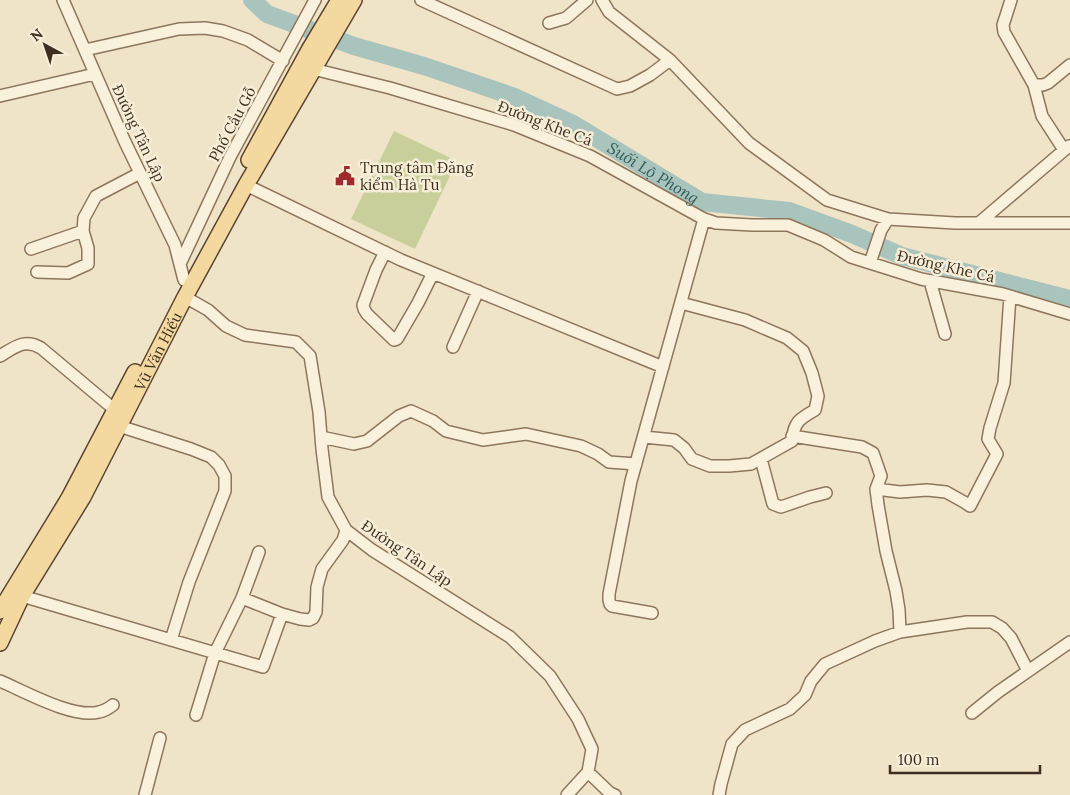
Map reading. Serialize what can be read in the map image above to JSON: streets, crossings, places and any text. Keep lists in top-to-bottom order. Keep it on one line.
{"streets":{"main road":["Vũ Văn Hiếu"],"street":["Đường Khe Cá","Phố Cầu Gỗ","Đường Tân Lập"]},"crossings":[["Đường Khe Cá","Vũ Văn Hiếu"],["Phố Cầu Gỗ","Đường Tân Lập"],["Đường Tân Lập","Vũ Văn Hiếu"]],"water":["Suối Lộ Phong"],"places":{"public building":["Trung tâm Đăng kiểm Hà Tu"]},"scale_bar":"100 m","north":"top left"}
